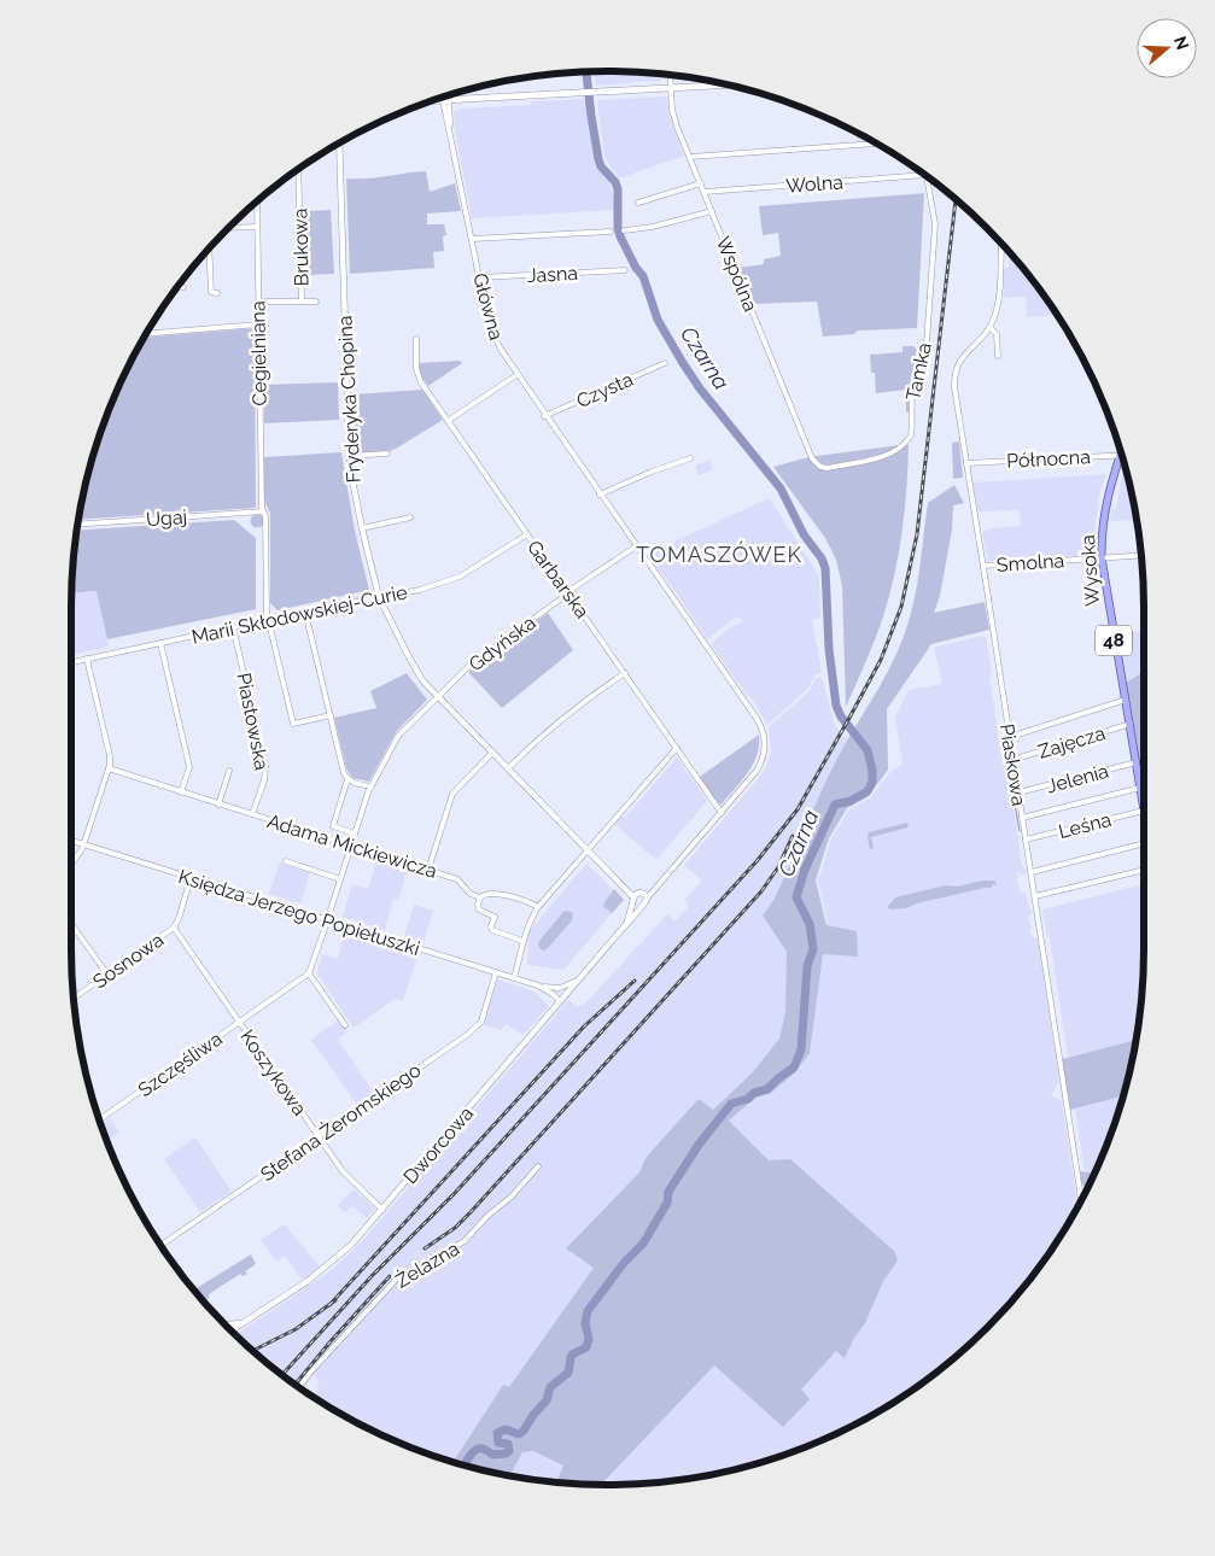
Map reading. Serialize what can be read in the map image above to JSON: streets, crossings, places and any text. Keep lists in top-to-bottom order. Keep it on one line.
{"streets":{"main road":["Wysoka","48"],"street":["Wolna","Brukowa","Jasna","Wspólna","Główna","Cegielniana","Tamka","Czysta","Fryderyka Chopina","Północna","Ugaj","Smolna","Garbarska","Marii Skłodowskiej-Curie","Gdyńska","Piastowska","Zajęcza","Piaskowa","Jelenia","Leśna","Adama Mickiewicza","Księdza Jerzego Popiełuszki","Sosnowa","Szczęśliwa","Koszykowa","Stefana Żeromskiego","Dworcowa","Żelazna"]},"crossings":[["Wolna","Wspólna"],["Brukowa","Cegielniana"],["Jasna","Główna"],["Wspólna","Tamka"],["Główna","Czysta"],["Główna","Garbarska"],["Główna","Gdyńska"],["Cegielniana","Ugaj"],["Cegielniana","Marii Skłodowskiej-Curie"],["Fryderyka Chopina","Marii Skłodowskiej-Curie"],["Fryderyka Chopina","Gdyńska"],["Fryderyka Chopina","Dworcowa"],["Północna","Wysoka"],["Północna","Piaskowa"],["Smolna","Wysoka"],["Smolna","Piaskowa"],["Wysoka","Zajęcza"],["Wysoka","Jelenia"],["Wysoka","Leśna"],["Garbarska","Marii Skłodowskiej-Curie"],["Garbarska","Gdyńska"],["Marii Skłodowskiej-Curie","Piastowska"],["Gdyńska","Adama Mickiewicza"],["Gdyńska","Księdza Jerzego Popiełuszki"],["Piastowska","Adama Mickiewicza"],["Zajęcza","Piaskowa"],["Piaskowa","Jelenia"],["Piaskowa","Leśna"],["Księdza Jerzego Popiełuszki","Sosnowa"],["Księdza Jerzego Popiełuszki","Stefana Żeromskiego"],["Księdza Jerzego Popiełuszki","Dworcowa"],["Sosnowa","Koszykowa"],["Szczęśliwa","Koszykowa"],["Koszykowa","Stefana Żeromskiego"],["Koszykowa","Dworcowa"]],"districts":["TOMASZÓWEK"],"water":["Czarna"],"north":"right"}
